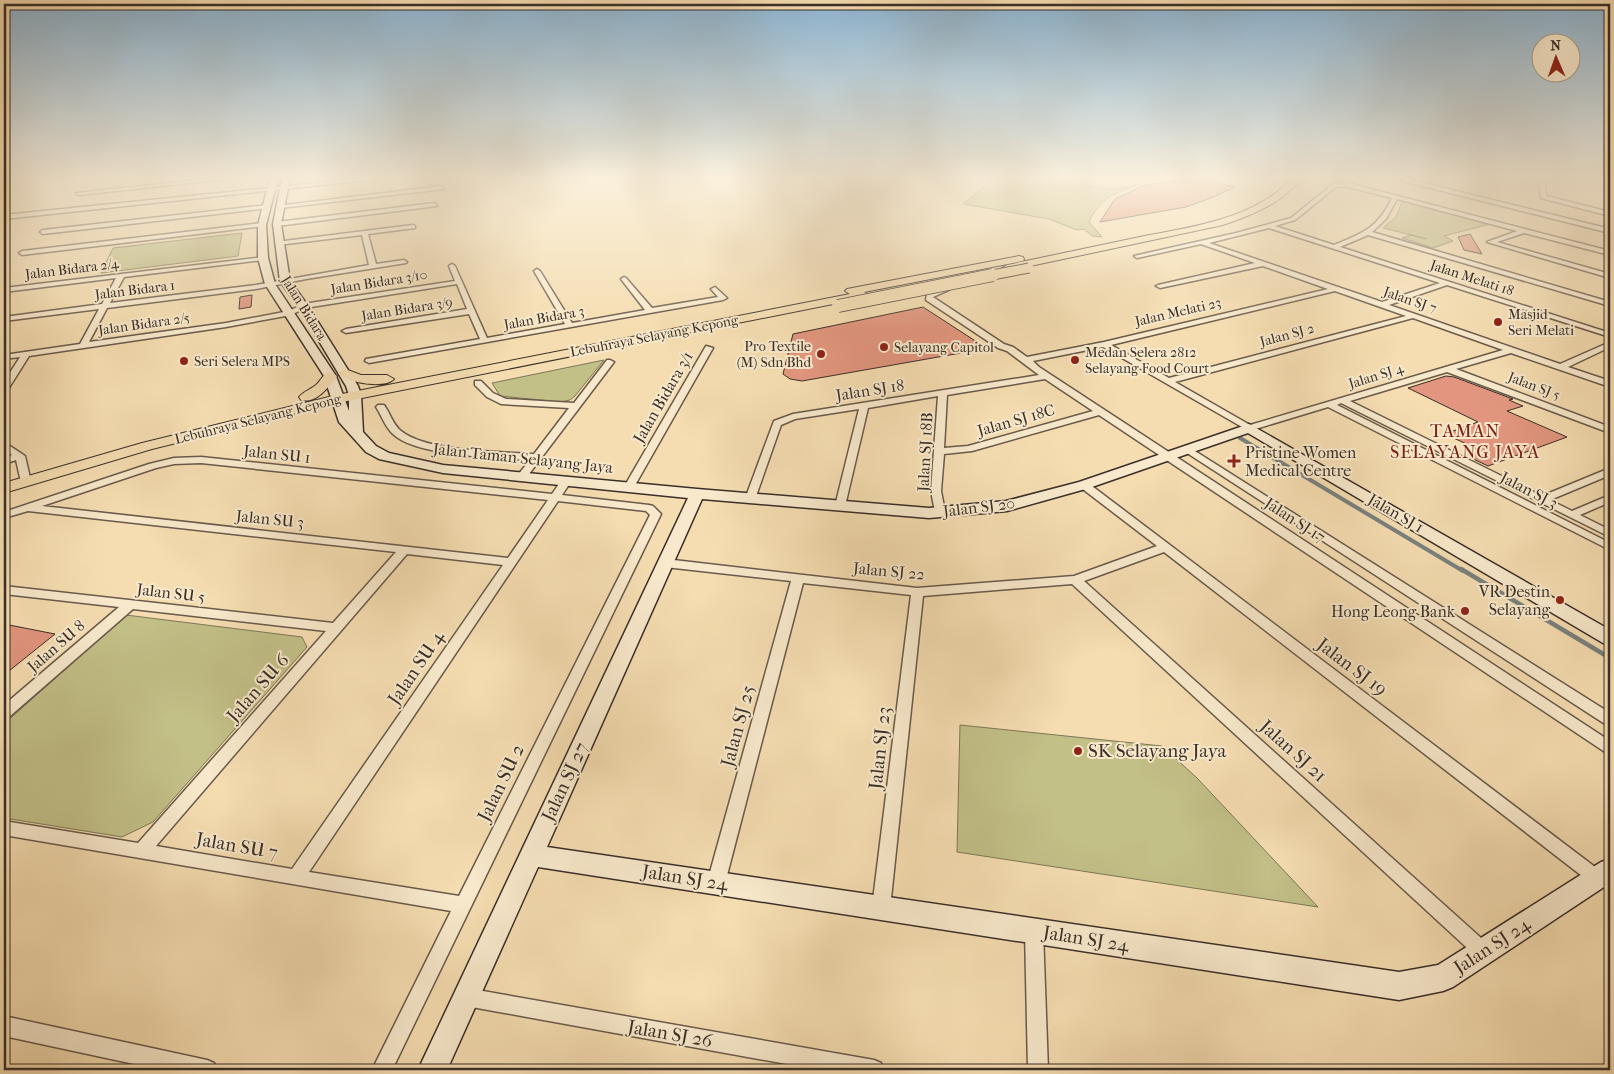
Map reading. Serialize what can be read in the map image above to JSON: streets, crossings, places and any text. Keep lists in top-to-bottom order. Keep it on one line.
{"streets":{"main road":["Jalan Bidara","Lebuhraya Selayang Kepong"],"street":["Jalan Bidara 2/4","Jalan Melati 18","Jalan Bidara 3/10","Jalan Bidara 1","Jalan SJ 7","Jalan Bidara 3/9","Jalan Melati 23","Jalan Bidara 3","Jalan Bidara 2/5","Jalan SJ 2","Jalan SJ 4","Jalan SJ 5","Jalan SJ 18","Jalan Bidara 3/1","Jalan SJ 18C","Jalan SJ 18B","Jalan SU 1","Jalan Taman Selayang Jaya","Jalan SJ 3","Jalan SJ 20","Jalan SJ 1","Jalan SU 3","Jalan SJ 17","Jalan SJ 22","Jalan SU 5","Jalan SU 8","Jalan SJ 19","Jalan SU 4","Jalan SU 6","Jalan SJ 25","Jalan SJ 23","Jalan SJ 21","Jalan SJ 27","Jalan SU 2","Jalan SU 7","Jalan SJ 24","Jalan SJ 26"]},"crossings":[["Jalan Bidara 2/4","Jalan Bidara"],["Jalan Bidara 3/10","Jalan Bidara"],["Jalan Bidara 3/10","Jalan Bidara 2/5"],["Jalan Bidara 1","Jalan Bidara"],["Jalan SJ 7","Jalan Melati 23"],["Jalan SJ 7","Jalan SJ 2"],["Jalan SJ 7","Jalan SJ 4"],["Jalan Bidara","Jalan Bidara 2/5"],["Jalan Bidara","Lebuhraya Selayang Kepong"],["Jalan Bidara","Jalan Taman Selayang Jaya"],["Jalan Melati 23","Jalan SJ 1"],["Jalan Melati 23","Jalan SJ 17"],["Jalan SJ 2","Jalan SJ 1"],["Lebuhraya Selayang Kepong","Jalan Taman Selayang Jaya"],["Lebuhraya Selayang Kepong","Jalan SJ 17"],["Jalan SJ 4","Jalan SJ 5"],["Jalan SJ 4","Jalan SJ 3"],["Jalan SJ 4","Jalan SJ 20"],["Jalan SJ 4","Jalan SJ 1"],["Jalan SJ 18","Jalan SJ 18B"],["Jalan SJ 18","Jalan SJ 20"],["Jalan SJ 18","Jalan SJ 17"],["Jalan Bidara 3/1","Jalan Taman Selayang Jaya"],["Jalan SJ 18C","Jalan SJ 18B"],["Jalan SJ 18C","Jalan SJ 17"],["Jalan SJ 18B","Jalan SJ 20"],["Jalan SU 1","Jalan SU 3"],["Jalan SU 1","Jalan SU 4"],["Jalan SU 1","Jalan SU 2"],["Jalan Taman Selayang Jaya","Jalan SJ 20"],["Jalan Taman Selayang Jaya","Jalan SU 4"],["Jalan Taman Selayang Jaya","Jalan SJ 27"],["Jalan SJ 20","Jalan SJ 1"],["Jalan SJ 20","Jalan SJ 17"],["Jalan SJ 20","Jalan SJ 19"],["Jalan SJ 20","Jalan SJ 27"],["Jalan SU 3","Jalan SU 4"],["Jalan SU 3","Jalan SU 6"],["Jalan SJ 22","Jalan SJ 19"],["Jalan SJ 22","Jalan SJ 25"],["Jalan SJ 22","Jalan SJ 23"],["Jalan SJ 22","Jalan SJ 21"],["Jalan SJ 22","Jalan SJ 27"],["Jalan SU 5","Jalan SU 8"],["Jalan SU 5","Jalan SU 6"],["Jalan SJ 19","Jalan SJ 24"],["Jalan SU 4","Jalan SU 7"],["Jalan SU 6","Jalan SU 7"],["Jalan SJ 25","Jalan SJ 24"],["Jalan SJ 23","Jalan SJ 24"],["Jalan SJ 21","Jalan SJ 24"],["Jalan SJ 27","Jalan SJ 24"],["Jalan SJ 27","Jalan SJ 26"],["Jalan SU 2","Jalan SU 7"]],"districts":["TAMAN SELAYANG JAYA"],"places":{"other":["Masjid Seri Melati","Selayang Capitol","Pro Textile (M) Sdn Bhd","Medan Selera 2812 Selayang Food Court","Seri Selera MPS","VR Destin Selayang","Hong Leong Bank","SK Selayang Jaya"],"health":["Pristine Women Medical Centre"]},"north":"top"}
